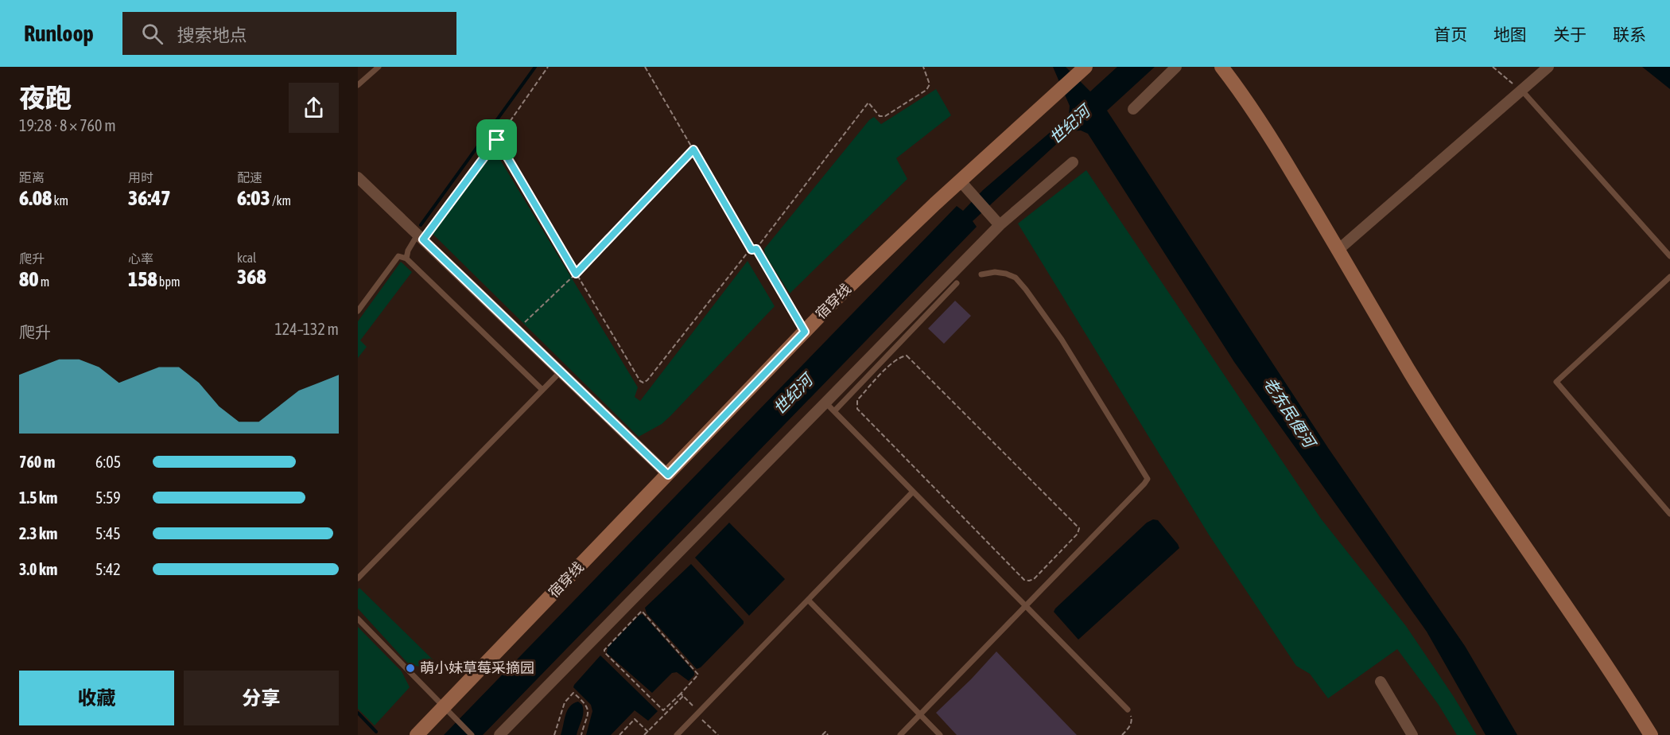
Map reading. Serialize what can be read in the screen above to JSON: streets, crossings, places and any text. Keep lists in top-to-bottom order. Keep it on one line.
{"streets":{"street":["宿穿线"]},"water":["世纪河","老东民便河"],"places":["萌小妹草莓采摘园"],"page":{"header":"Runloop","search":"搜索地点","nav":["首页","地图","关于","联系"],"heading":["夜跑","19:28 · 8 × 760 m"],"stats":[["距离","6.08 km"],["用时","36:47"],["配速","6:03 /km"],["爬升","80 m"],["心率","158 bpm"],["kcal","368"]],"chart":["爬升","124–132 m"],"list":[{"name":"760 m","note":"6:05"},{"name":"1.5 km","note":"5:59"},{"name":"2.3 km","note":"5:45"},{"name":"3.0 km","note":"5:42"}],"buttons":["收藏","分享"]}}
